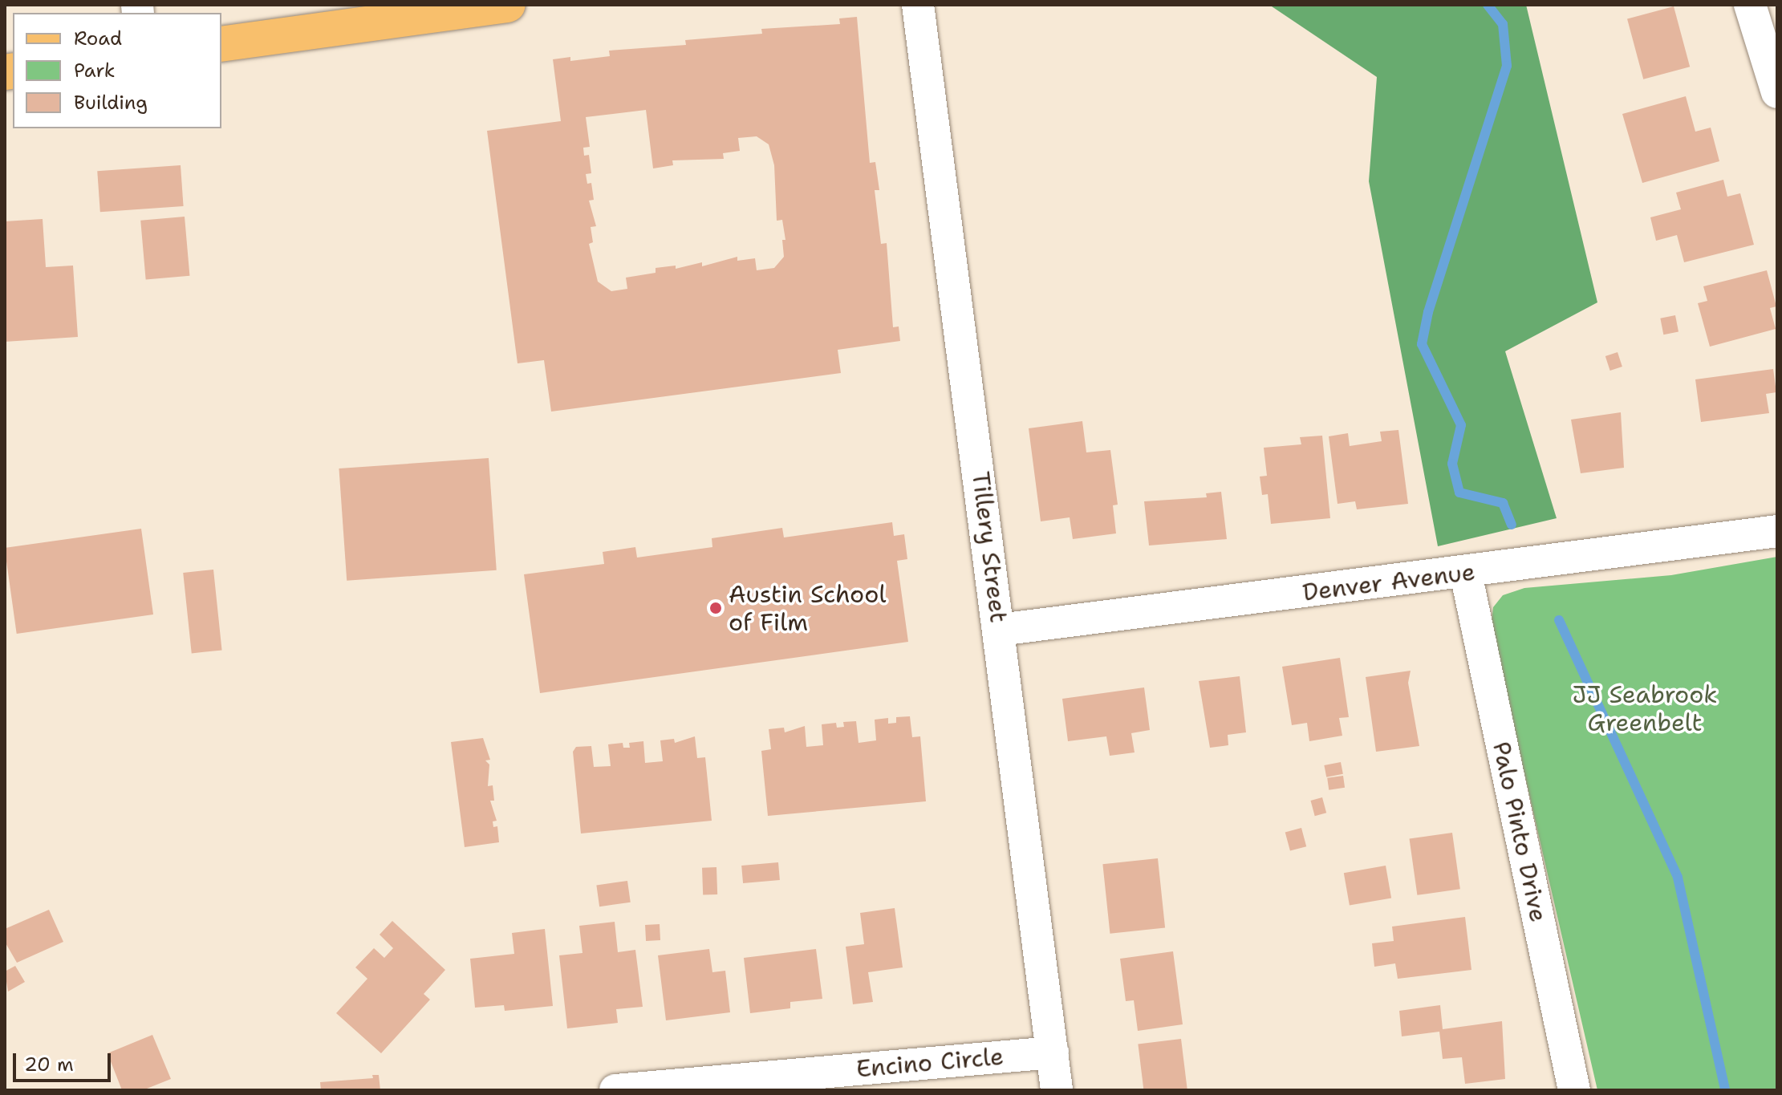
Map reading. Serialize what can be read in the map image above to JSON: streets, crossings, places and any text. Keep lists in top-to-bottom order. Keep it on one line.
{"streets":{"street":["Tillery Street","Denver Avenue","Palo Pinto Drive","Encino Circle"]},"crossings":[["Tillery Street","Denver Avenue"],["Tillery Street","Encino Circle"],["Denver Avenue","Palo Pinto Drive"]],"parks":["JJ Seabrook Greenbelt"],"places":["Austin School of Film"],"legend":["Road","Park","Building"],"scale_bar":"20 m"}
